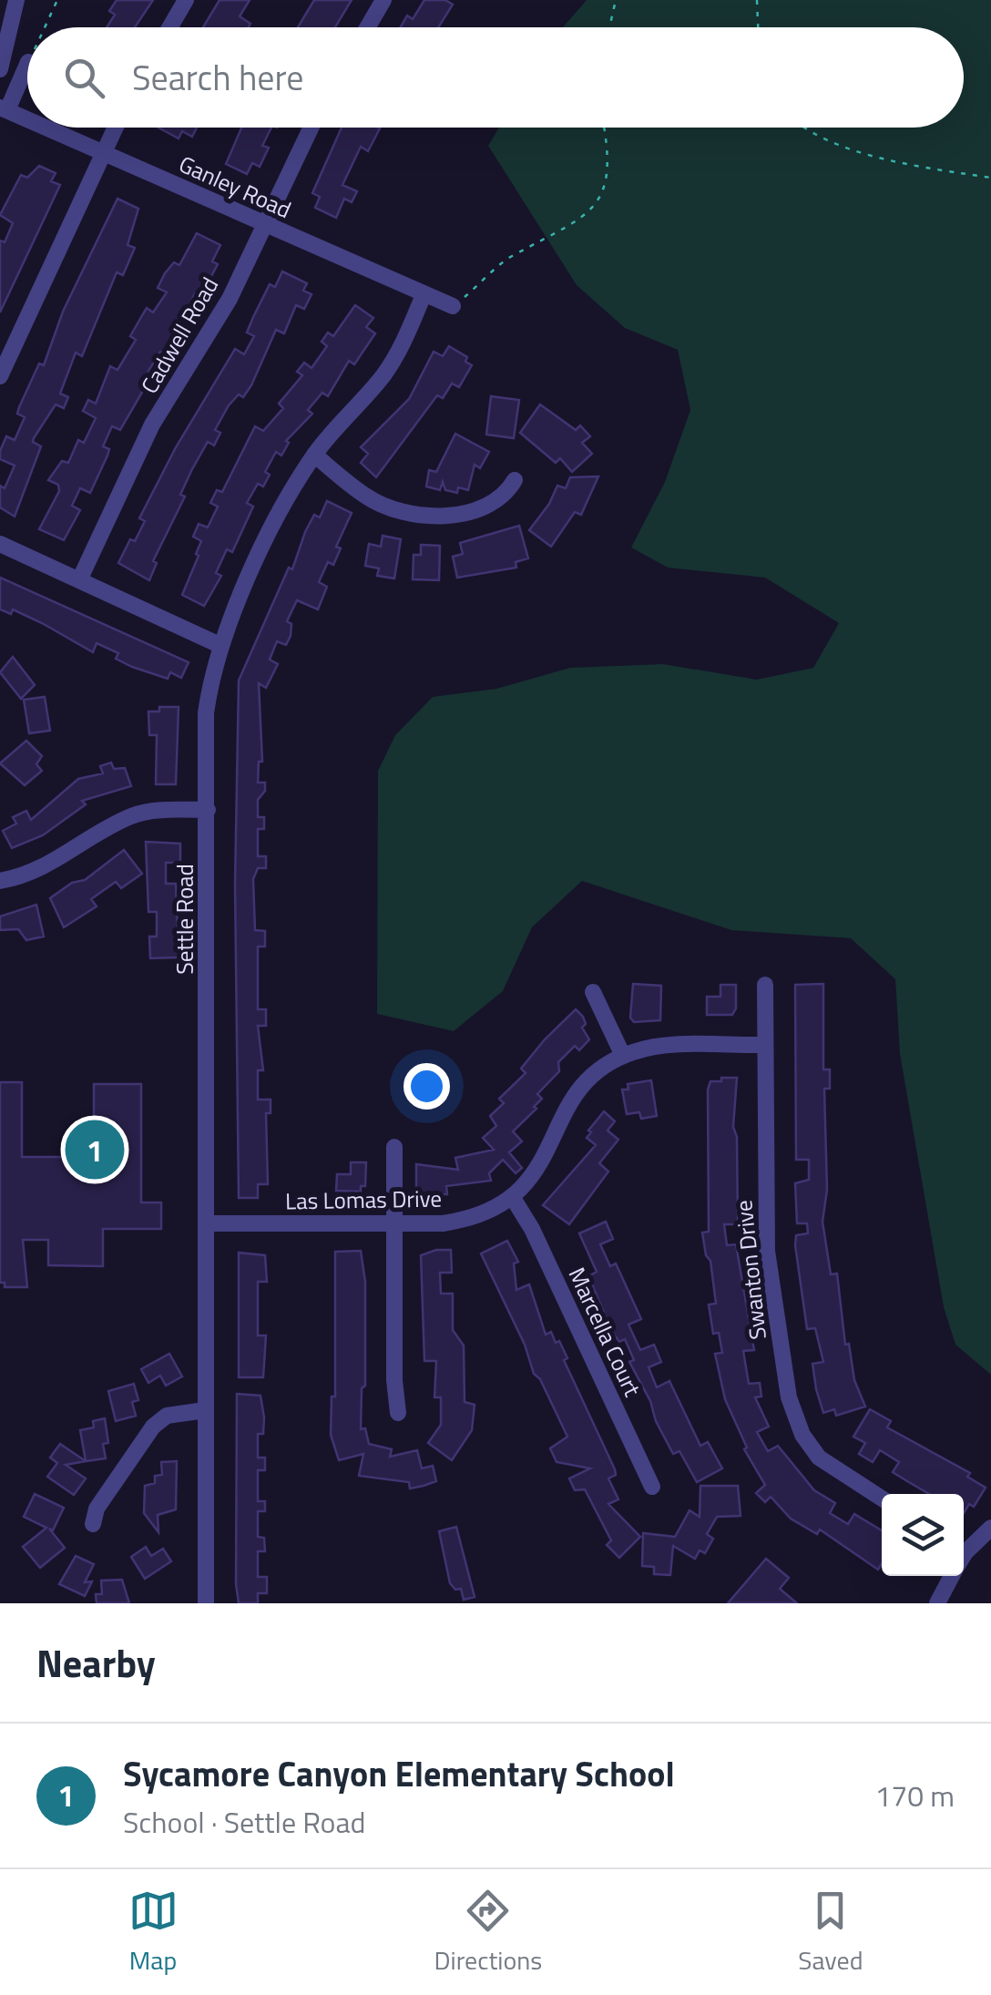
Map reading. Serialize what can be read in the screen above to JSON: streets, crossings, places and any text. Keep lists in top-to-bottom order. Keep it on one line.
{"streets":{"street":["Ganley Road","Cadwell Road","Settle Road","Las Lomas Drive","Swanton Drive","Marcella Court"]},"crossings":[["Ganley Road","Cadwell Road"],["Ganley Road","Settle Road"],["Settle Road","Las Lomas Drive"],["Las Lomas Drive","Swanton Drive"],["Las Lomas Drive","Marcella Court"]],"page":{"search":"Search here","pins":"1","heading":"Nearby","list":[{"mark":"1","name":"Sycamore Canyon Elementary School","note":"School · Settle Road","value":"170 m"}],"nav":["Map","Directions","Saved"]}}
